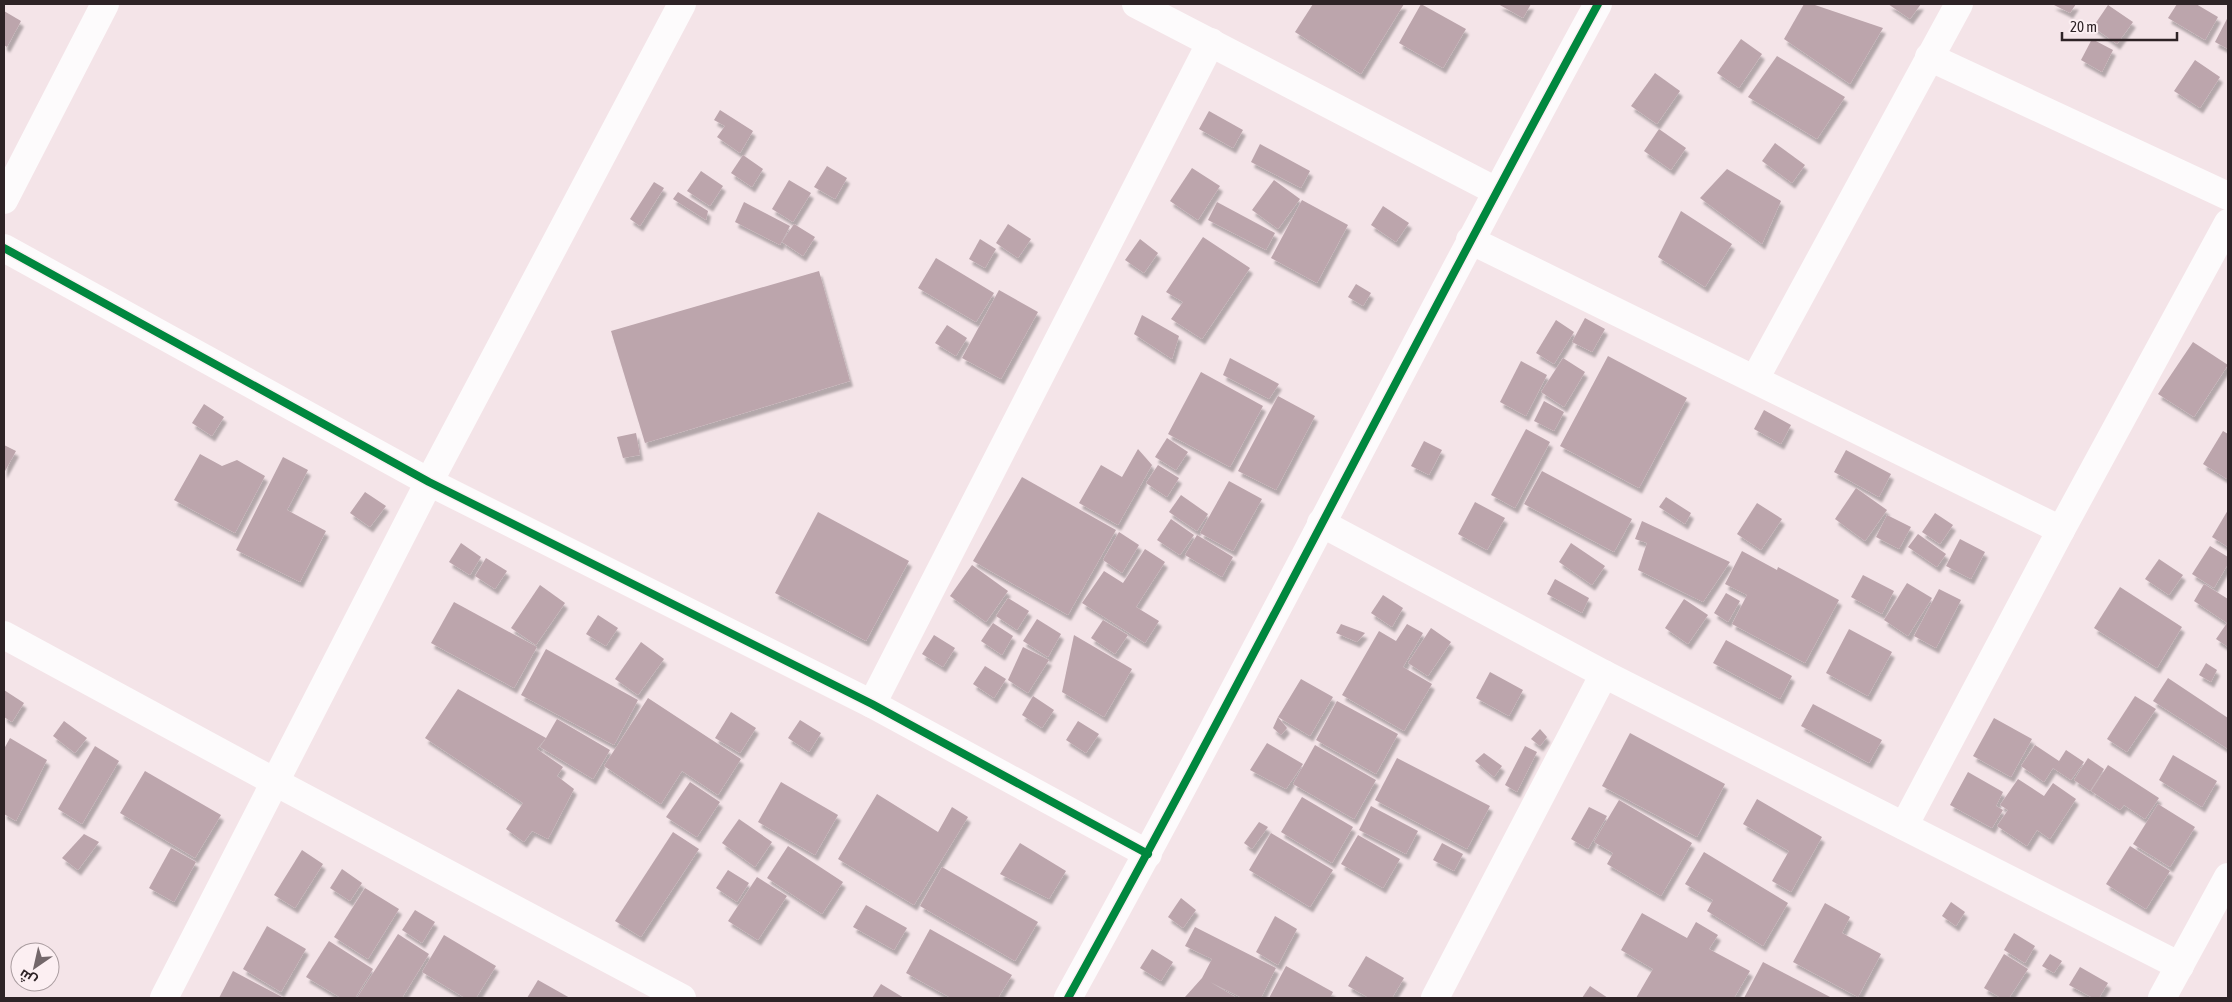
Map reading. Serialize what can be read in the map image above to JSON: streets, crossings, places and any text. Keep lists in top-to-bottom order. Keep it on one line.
{"scale_bar":"20 m","north":"bottom left"}
